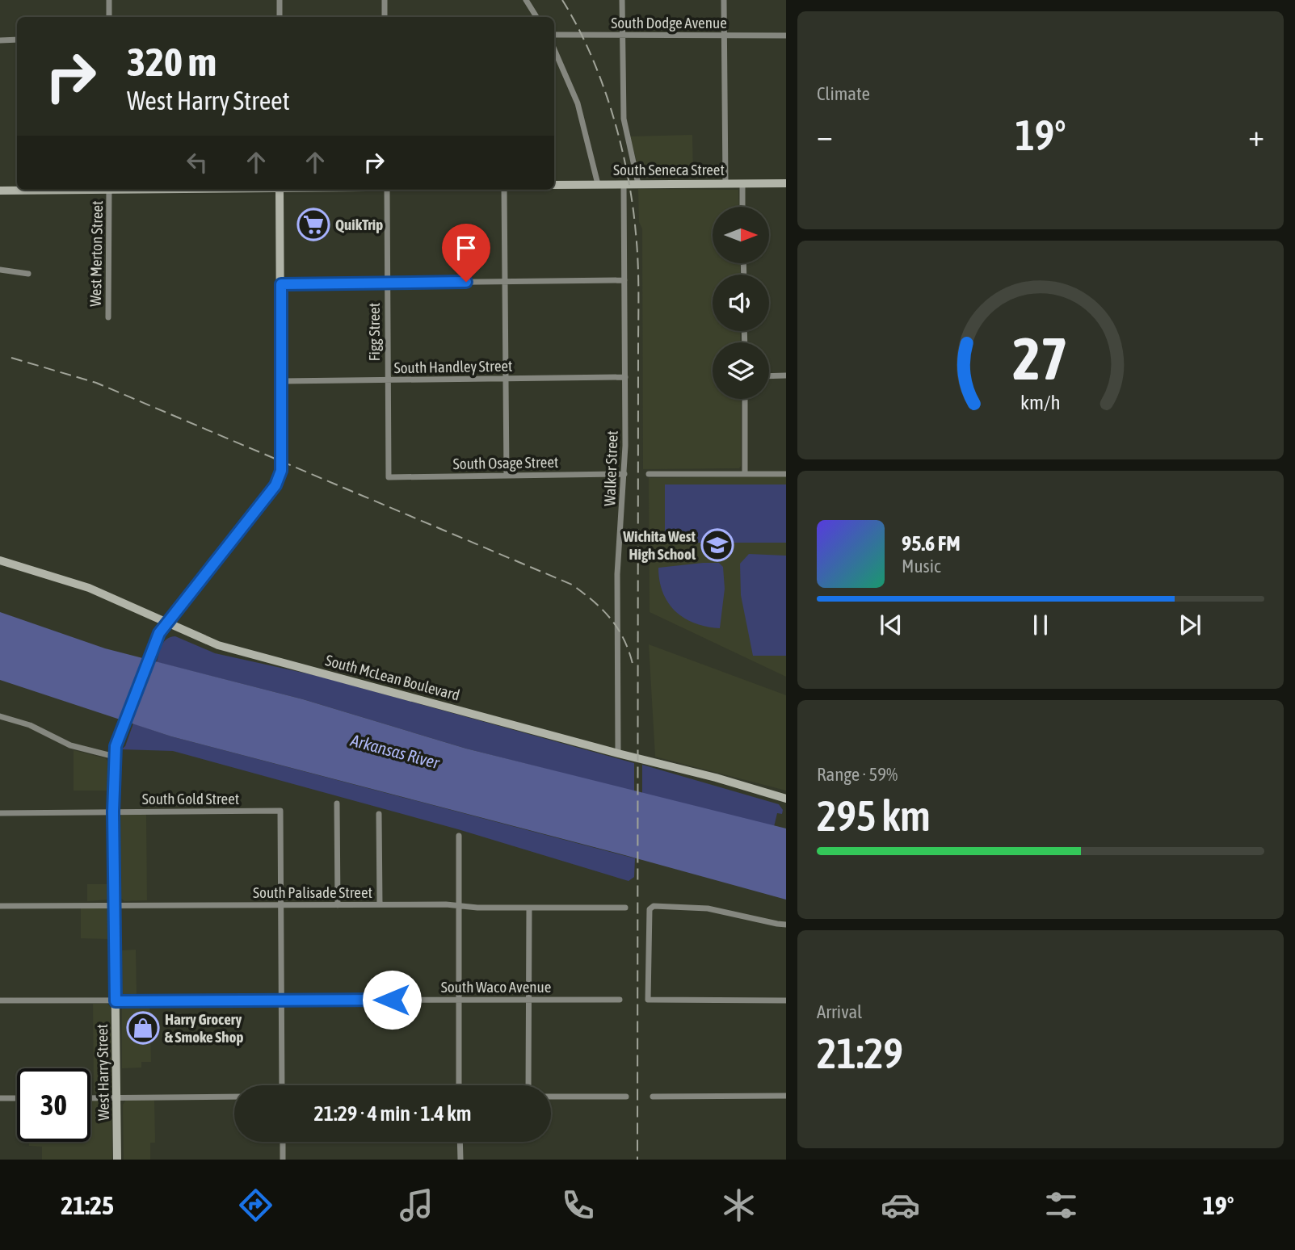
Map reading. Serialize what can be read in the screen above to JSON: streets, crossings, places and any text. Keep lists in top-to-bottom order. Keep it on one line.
{"streets":{"street":["South Dodge Avenue","South Seneca Street","West Merton Street","Figg Street","South Handley Street","South Osage Street","Walker Street","South McLean Boulevard","South Gold Street","South Palisade Street","South Waco Avenue","West Harry Street"]},"crossings":[["South Seneca Street","Walker Street"],["Figg Street","South Handley Street"],["Figg Street","South Osage Street"],["South Handley Street","Walker Street"],["South Handley Street","West Harry Street"],["South Osage Street","Walker Street"],["Walker Street","South McLean Boulevard"],["South McLean Boulevard","West Harry Street"],["South Gold Street","South Palisade Street"],["South Gold Street","West Harry Street"],["South Palisade Street","West Harry Street"],["South Waco Avenue","West Harry Street"]],"water":["Arkansas River"],"places":{"supermarket":["QuikTrip"],"school or university":["Wichita West High School"],"shop":["Harry Grocery & Smoke Shop"]},"north":"right","page":{"tile":["Climate",["Range · 59%","295 km"],["Arrival","21:29"]],"turn":["320 m","West Harry Street"],"heat":["−","19°","+"],"song":["95.6 FM","Music"],"limit":"30","trip":"21:29 · 4 min · 1.4 km","tabs":["21:25","19°"],"gauge":["27","km/h"]}}
